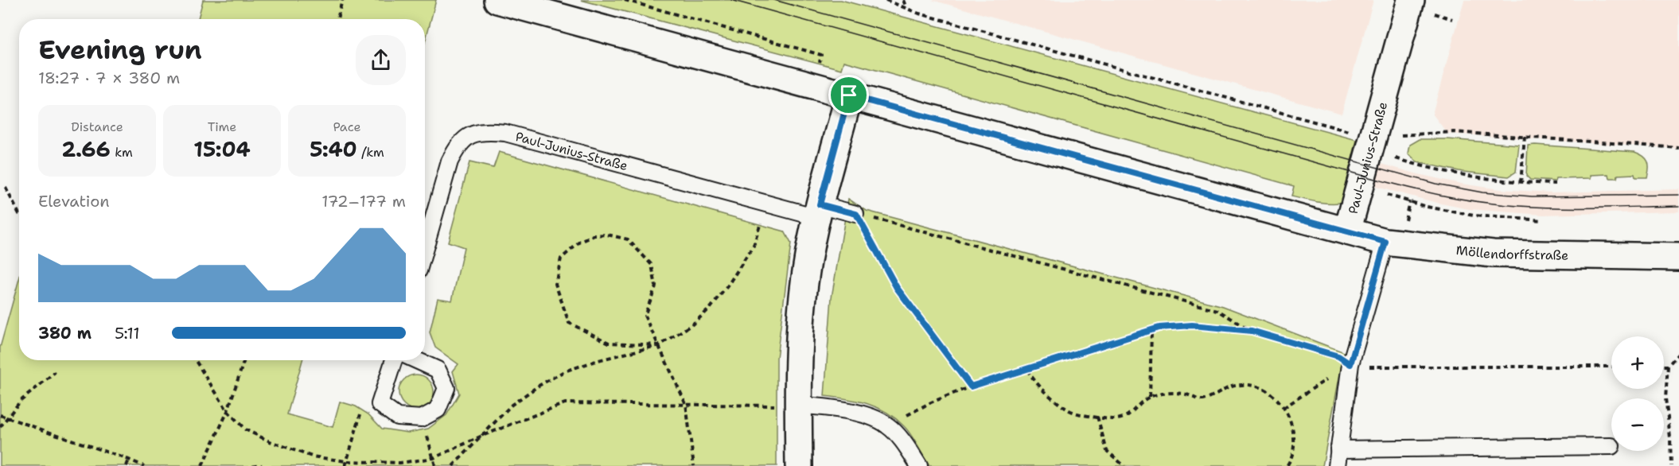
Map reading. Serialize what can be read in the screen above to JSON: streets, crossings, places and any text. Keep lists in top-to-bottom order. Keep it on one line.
{"streets":{"street":["Paul-Junius-Straße","Möllendorffstraße"]},"crossings":[["Paul-Junius-Straße","Möllendorffstraße"]],"page":{"heading":["Evening run","18:27 · 7 × 380 m"],"stats":[["Distance","2.66 km"],["Time","15:04"],["Pace","5:40 /km"]],"chart":["Elevation","172–177 m"],"list":[{"name":"380 m","note":"5:11"}],"map_buttons":["+","−"]}}
